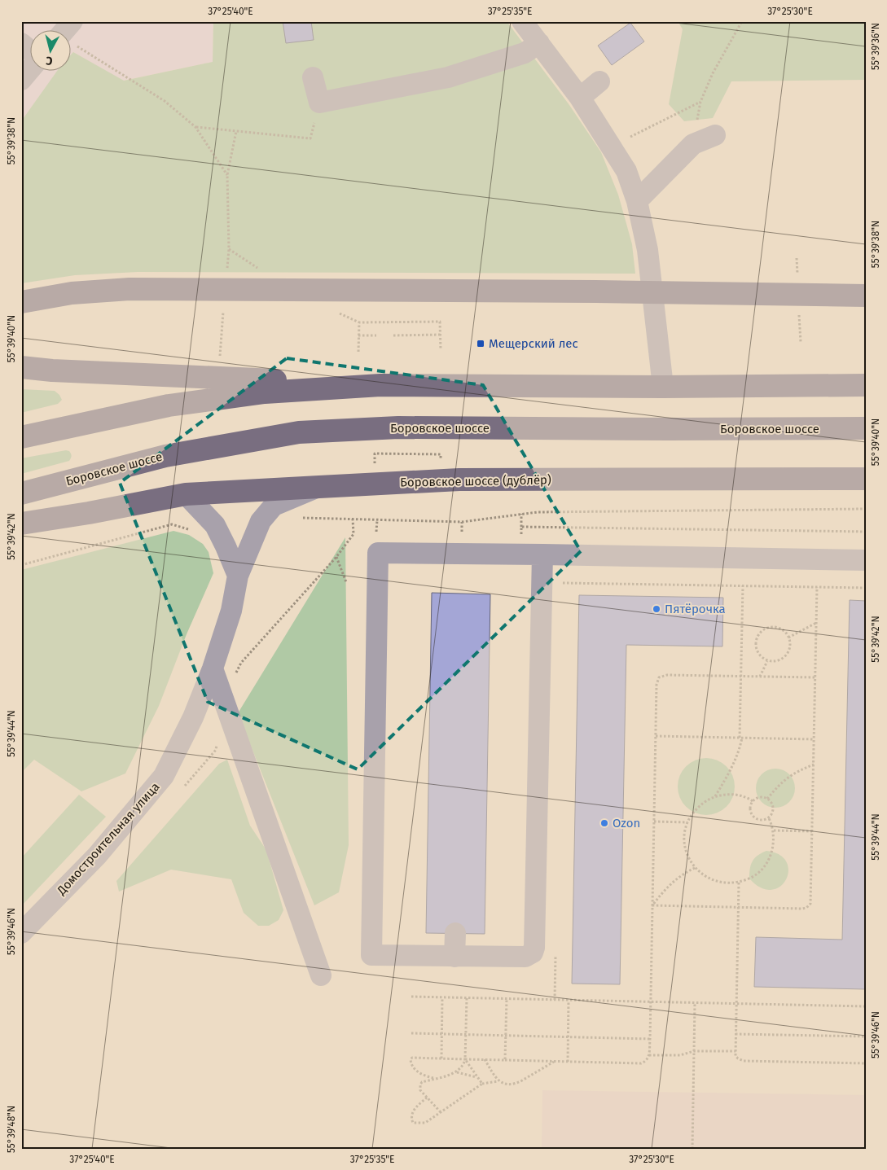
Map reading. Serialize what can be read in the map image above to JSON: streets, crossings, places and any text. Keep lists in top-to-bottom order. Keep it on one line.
{"streets":{"main road":["Боровское шоссе","Боровское шоссе (дублёр)"],"street":["Домостроительная улица"]},"crossings":[["Боровское шоссе (дублёр)","Домостроительная улица"]],"places":{"transit":["Мещерский лес"],"other":["Пятёрочка","Ozon"]},"north":"bottom","coordinates":["37°25'40\"E","37°25'35\"E","37°25'30\"E","55°39'36\"N","55°39'38\"N","55°39'40\"N","55°39'42\"N","55°39'44\"N","55°39'46\"N","55°39'48\"N"]}
